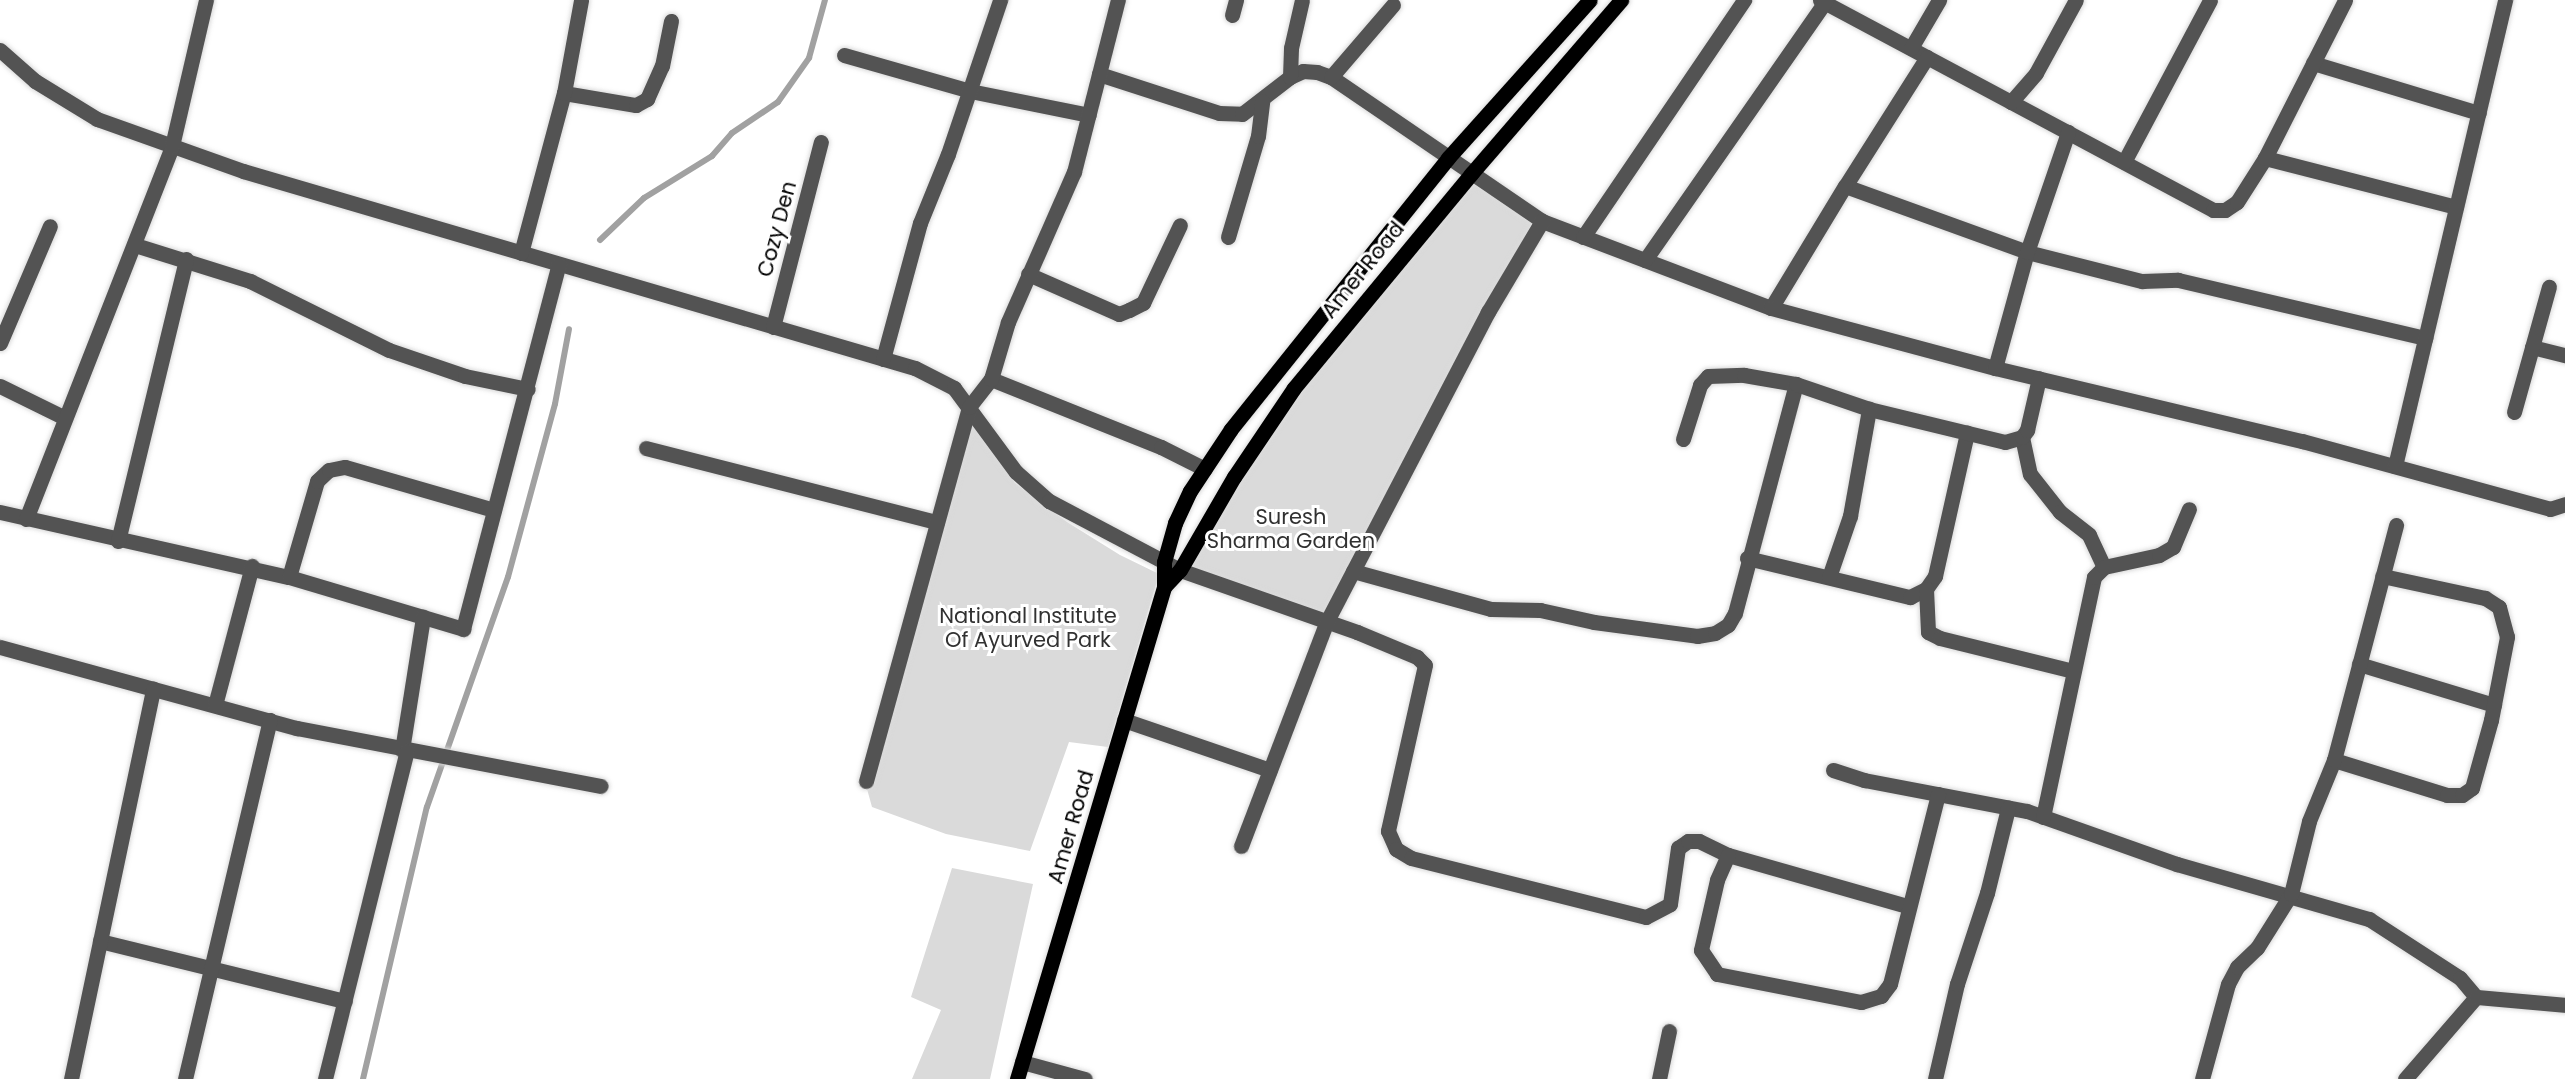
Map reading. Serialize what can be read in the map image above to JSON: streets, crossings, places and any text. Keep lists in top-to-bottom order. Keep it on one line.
{"streets":{"main road":["Amer Road"],"street":["Cozy Den"]},"parks":["Suresh Sharma Garden","National Institute Of Ayurved Park"]}
